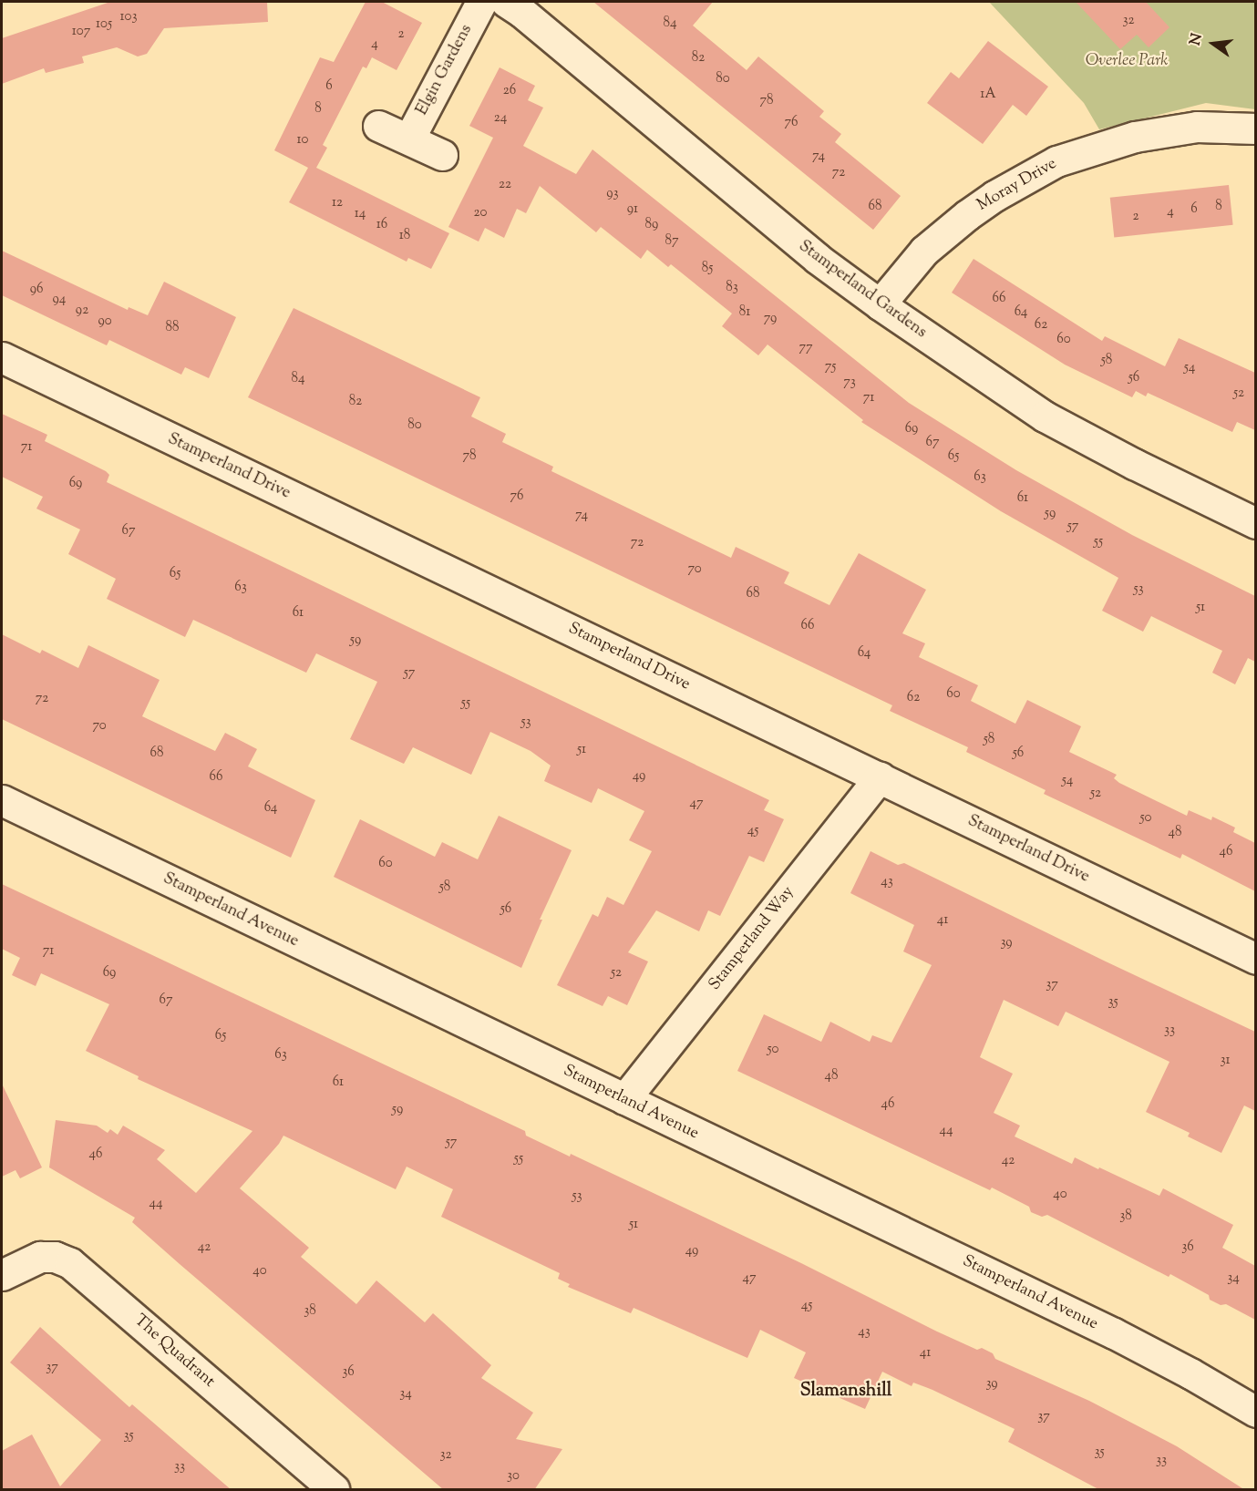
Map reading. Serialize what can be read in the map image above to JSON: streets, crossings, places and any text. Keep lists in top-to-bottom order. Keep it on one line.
{"streets":{"street":["Elgin Gardens","Moray Drive","Stamperland Gardens","Stamperland Drive","Stamperland Avenue","Stamperland Way","The Quadrant"]},"crossings":[["Moray Drive","Stamperland Gardens"],["Stamperland Drive","Stamperland Way"],["Stamperland Avenue","Stamperland Way"]],"districts":["Slamanshill"],"parks":["Overlee Park"],"house_numbers":["103","32","84","105","107","2","4","82","80","6","26","1A","78","8","24","76","10","74","72","22","93","12","68","8","91","6","4","20","14","2","16","89","18","87","85","83","96","66","94","92","81","64","79","90","62","88","60","77","58","75","54","56","84","73","52","71","82","80","69","67","71","78","65","63","69","76","61","59","74","57","67","55","72","70","65","63","53","68","51","61","66","59","64","57","60","62","72","55","53","70","58","51","68","56","49","66","54","52","47","64","50","45","48","46","60","43","58","56","41","39","71","69","52","37","67","35","33","65","50","63","31","48","61","46","59","44","57","46","55","42","40","53","44","38","51","42","36","49","40","47","34","45","38","43","41","37","36","39","34","37","35","35","32","33","33","30"],"north":"left"}
